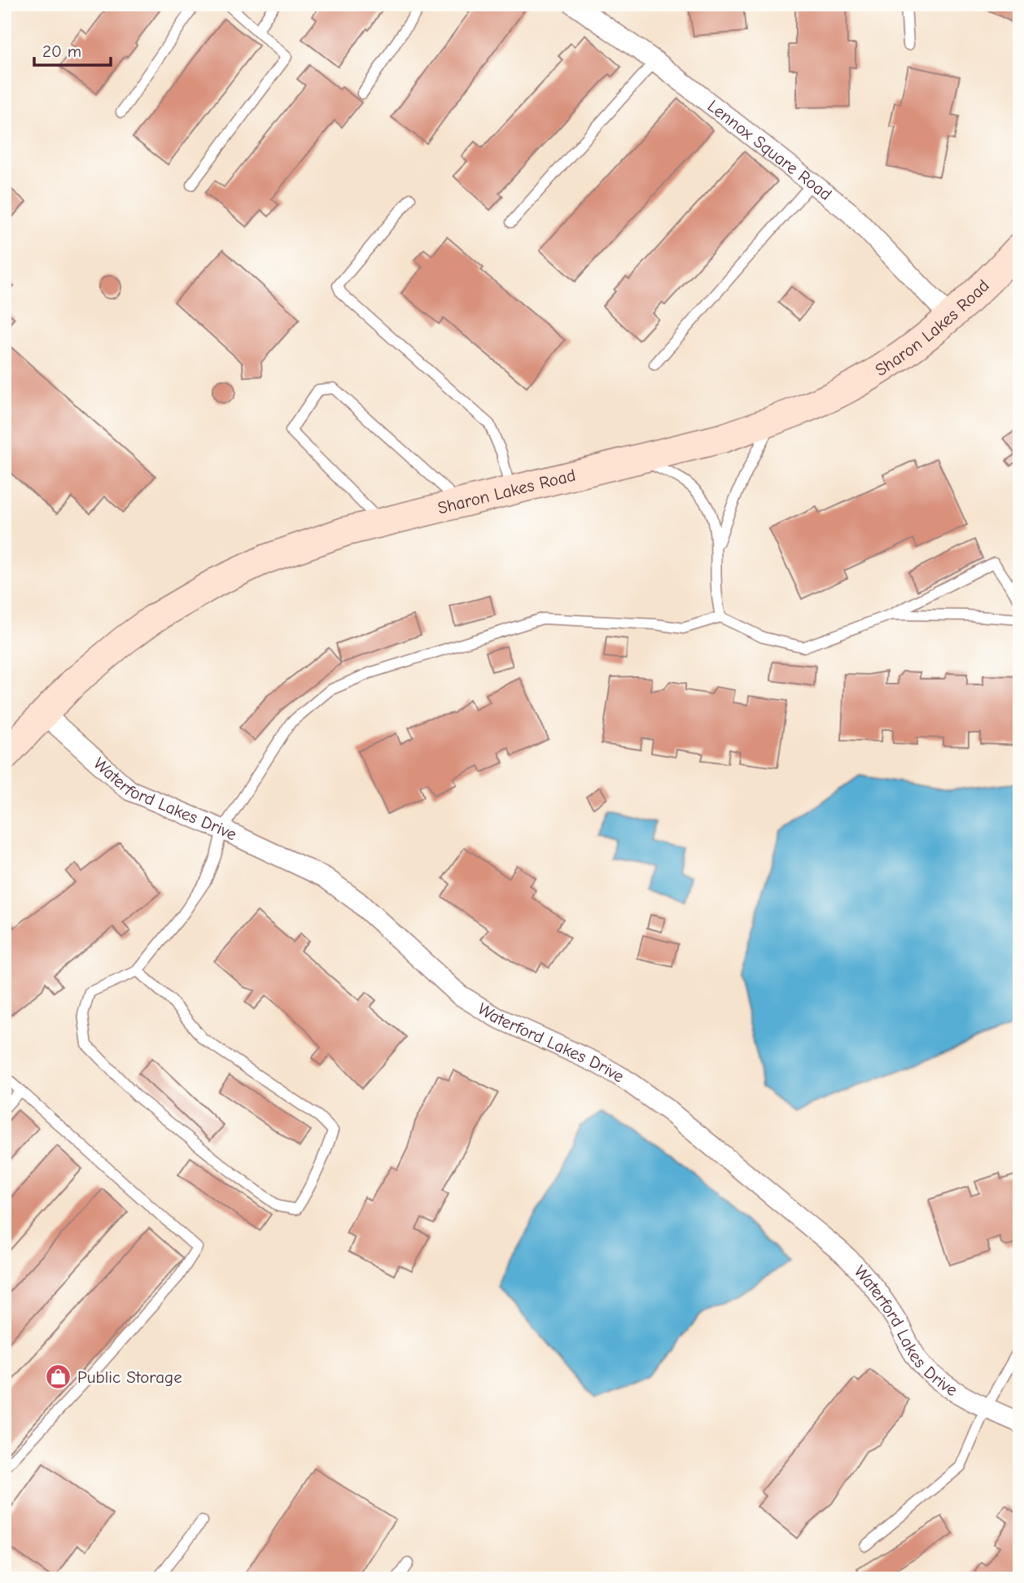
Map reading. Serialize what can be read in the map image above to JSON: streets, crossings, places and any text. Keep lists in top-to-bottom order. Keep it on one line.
{"streets":{"street":["Lennox Square Road","Sharon Lakes Road","Waterford Lakes Drive"]},"crossings":[["Lennox Square Road","Sharon Lakes Road"],["Sharon Lakes Road","Waterford Lakes Drive"]],"places":{"shop":["Public Storage"]},"scale_bar":"20 m"}
